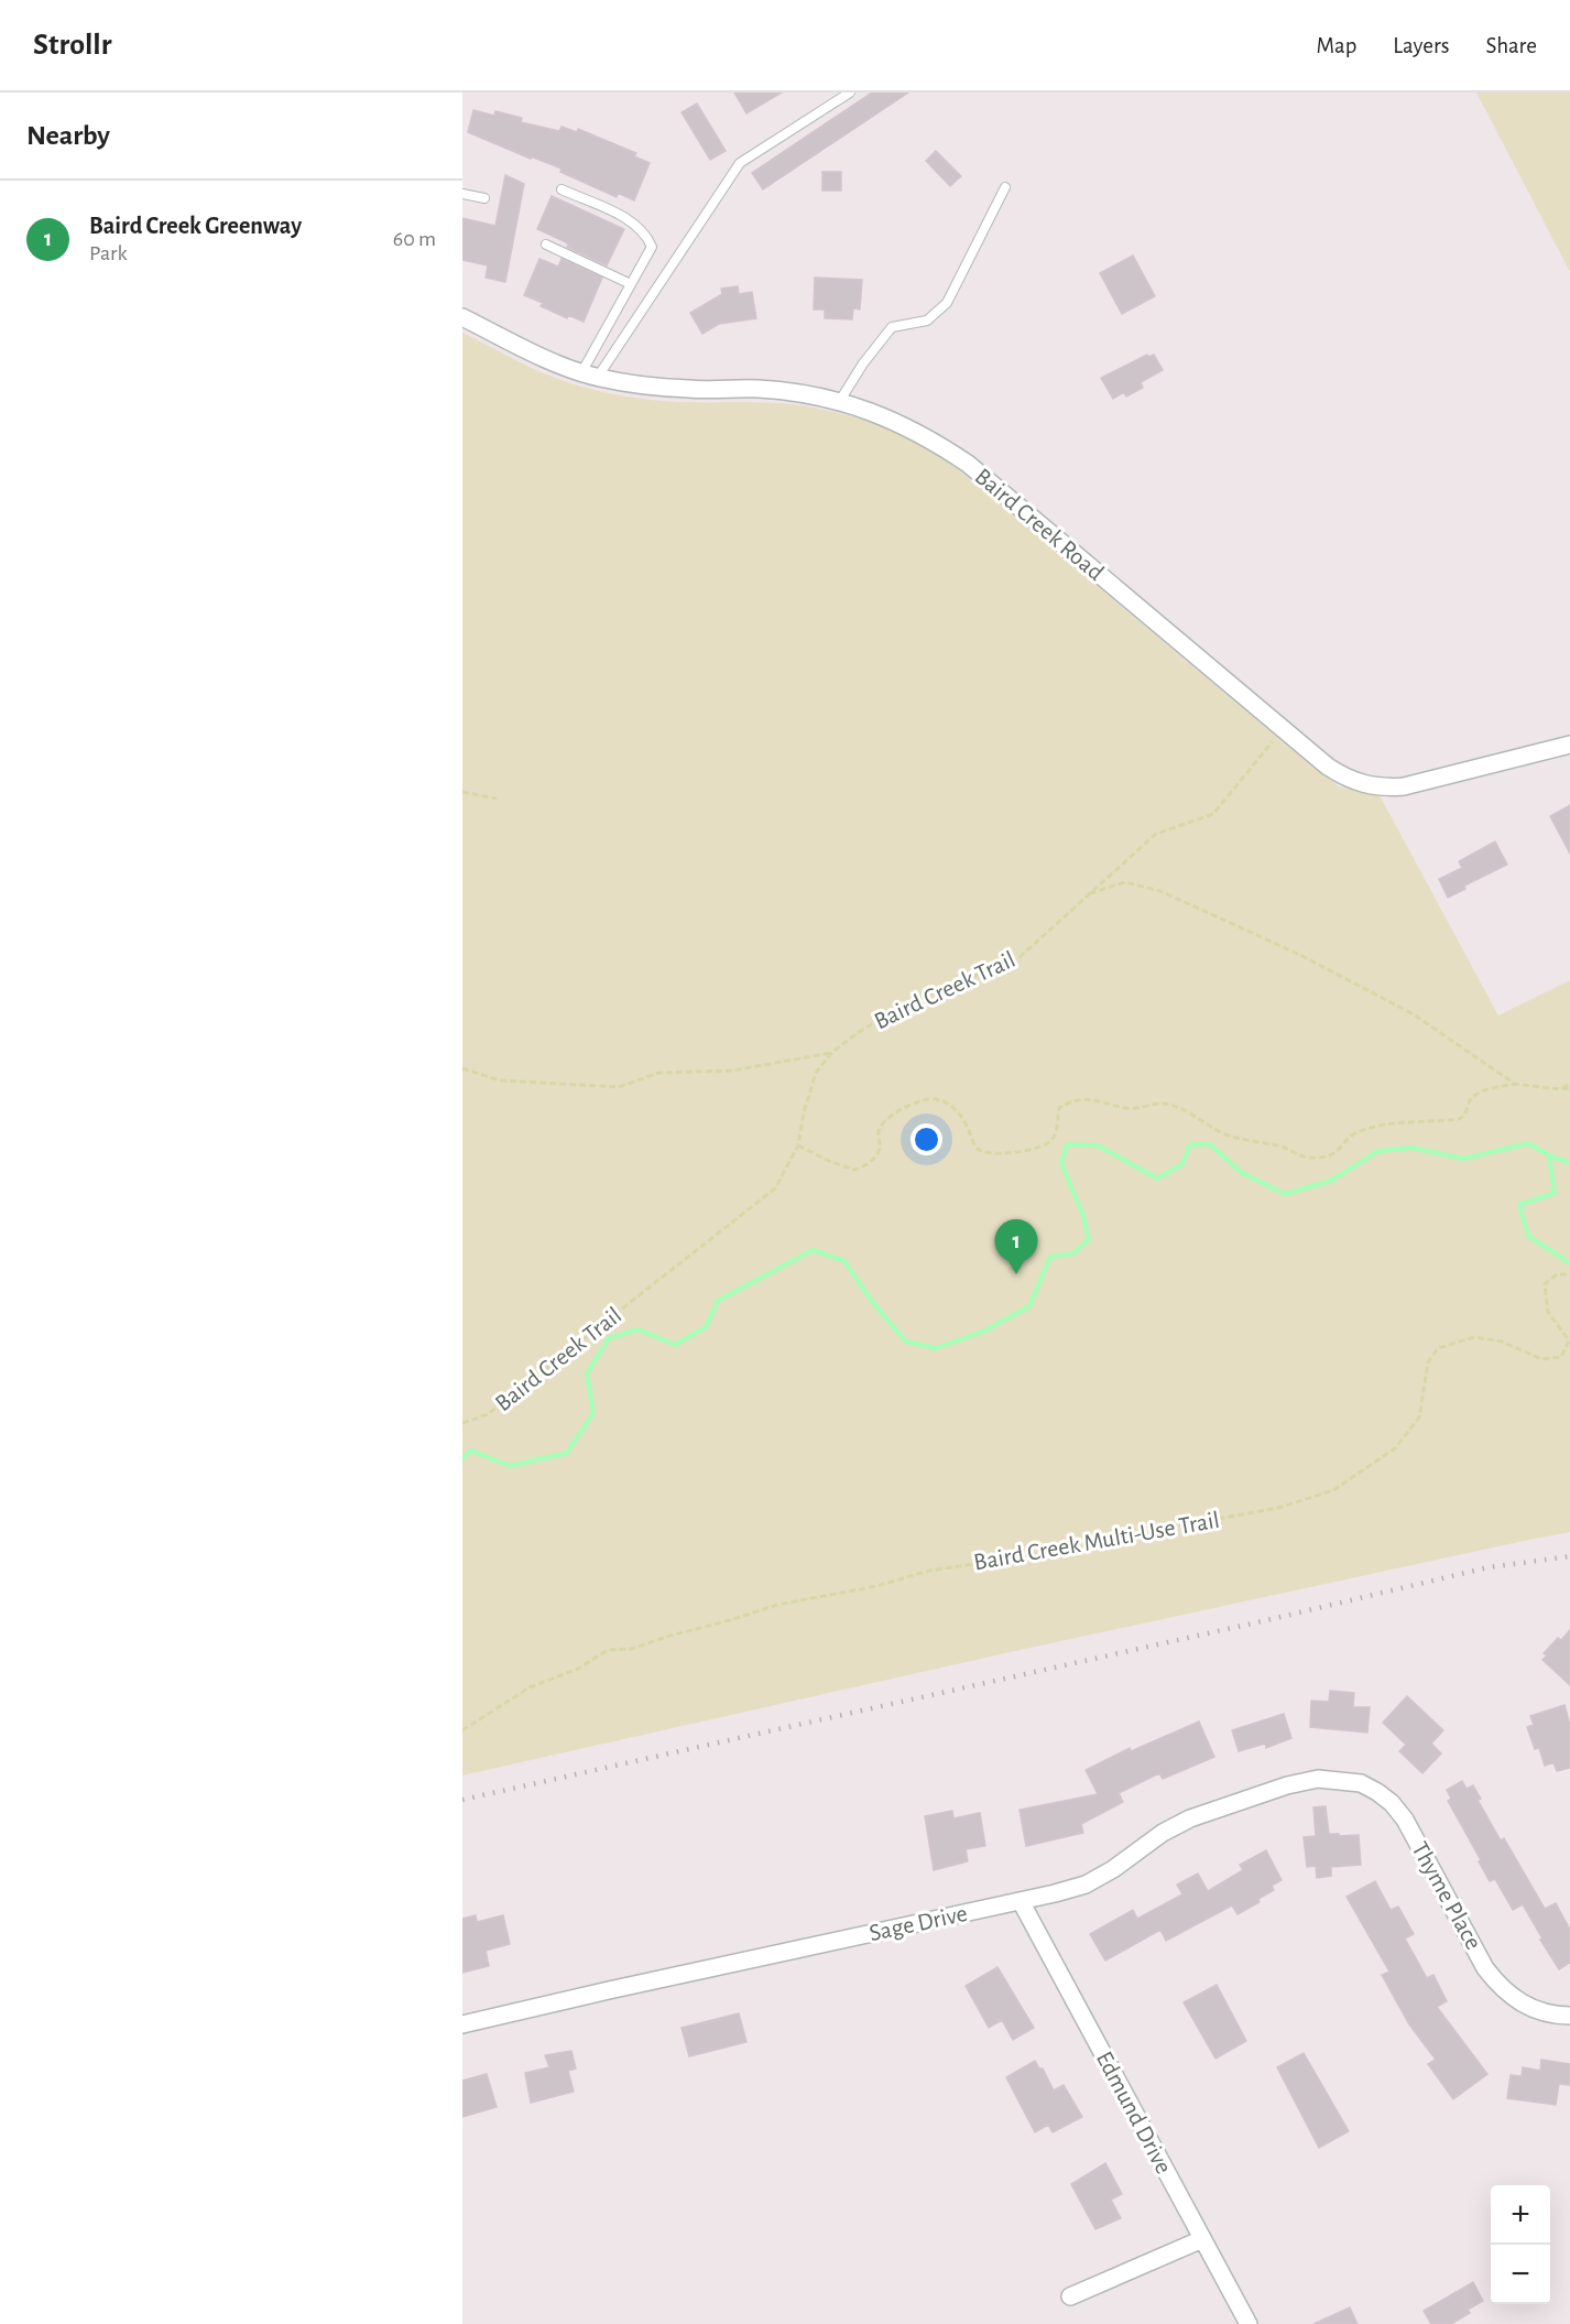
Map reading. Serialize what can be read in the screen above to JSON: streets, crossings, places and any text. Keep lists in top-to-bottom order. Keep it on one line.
{"streets":{"street":["Baird Creek Road","Thyme Place","Sage Drive","Edmund Drive"],"path":["Baird Creek Trail","Baird Creek Multi-Use Trail"]},"crossings":[["Thyme Place","Sage Drive"],["Sage Drive","Edmund Drive"]],"page":{"header":"Strollr","nav":["Map","Layers","Share"],"heading":"Nearby","list":[{"mark":"1","name":"Baird Creek Greenway","note":"Park","value":"60 m"}],"pins":"1","map_buttons":["+","−"]}}
